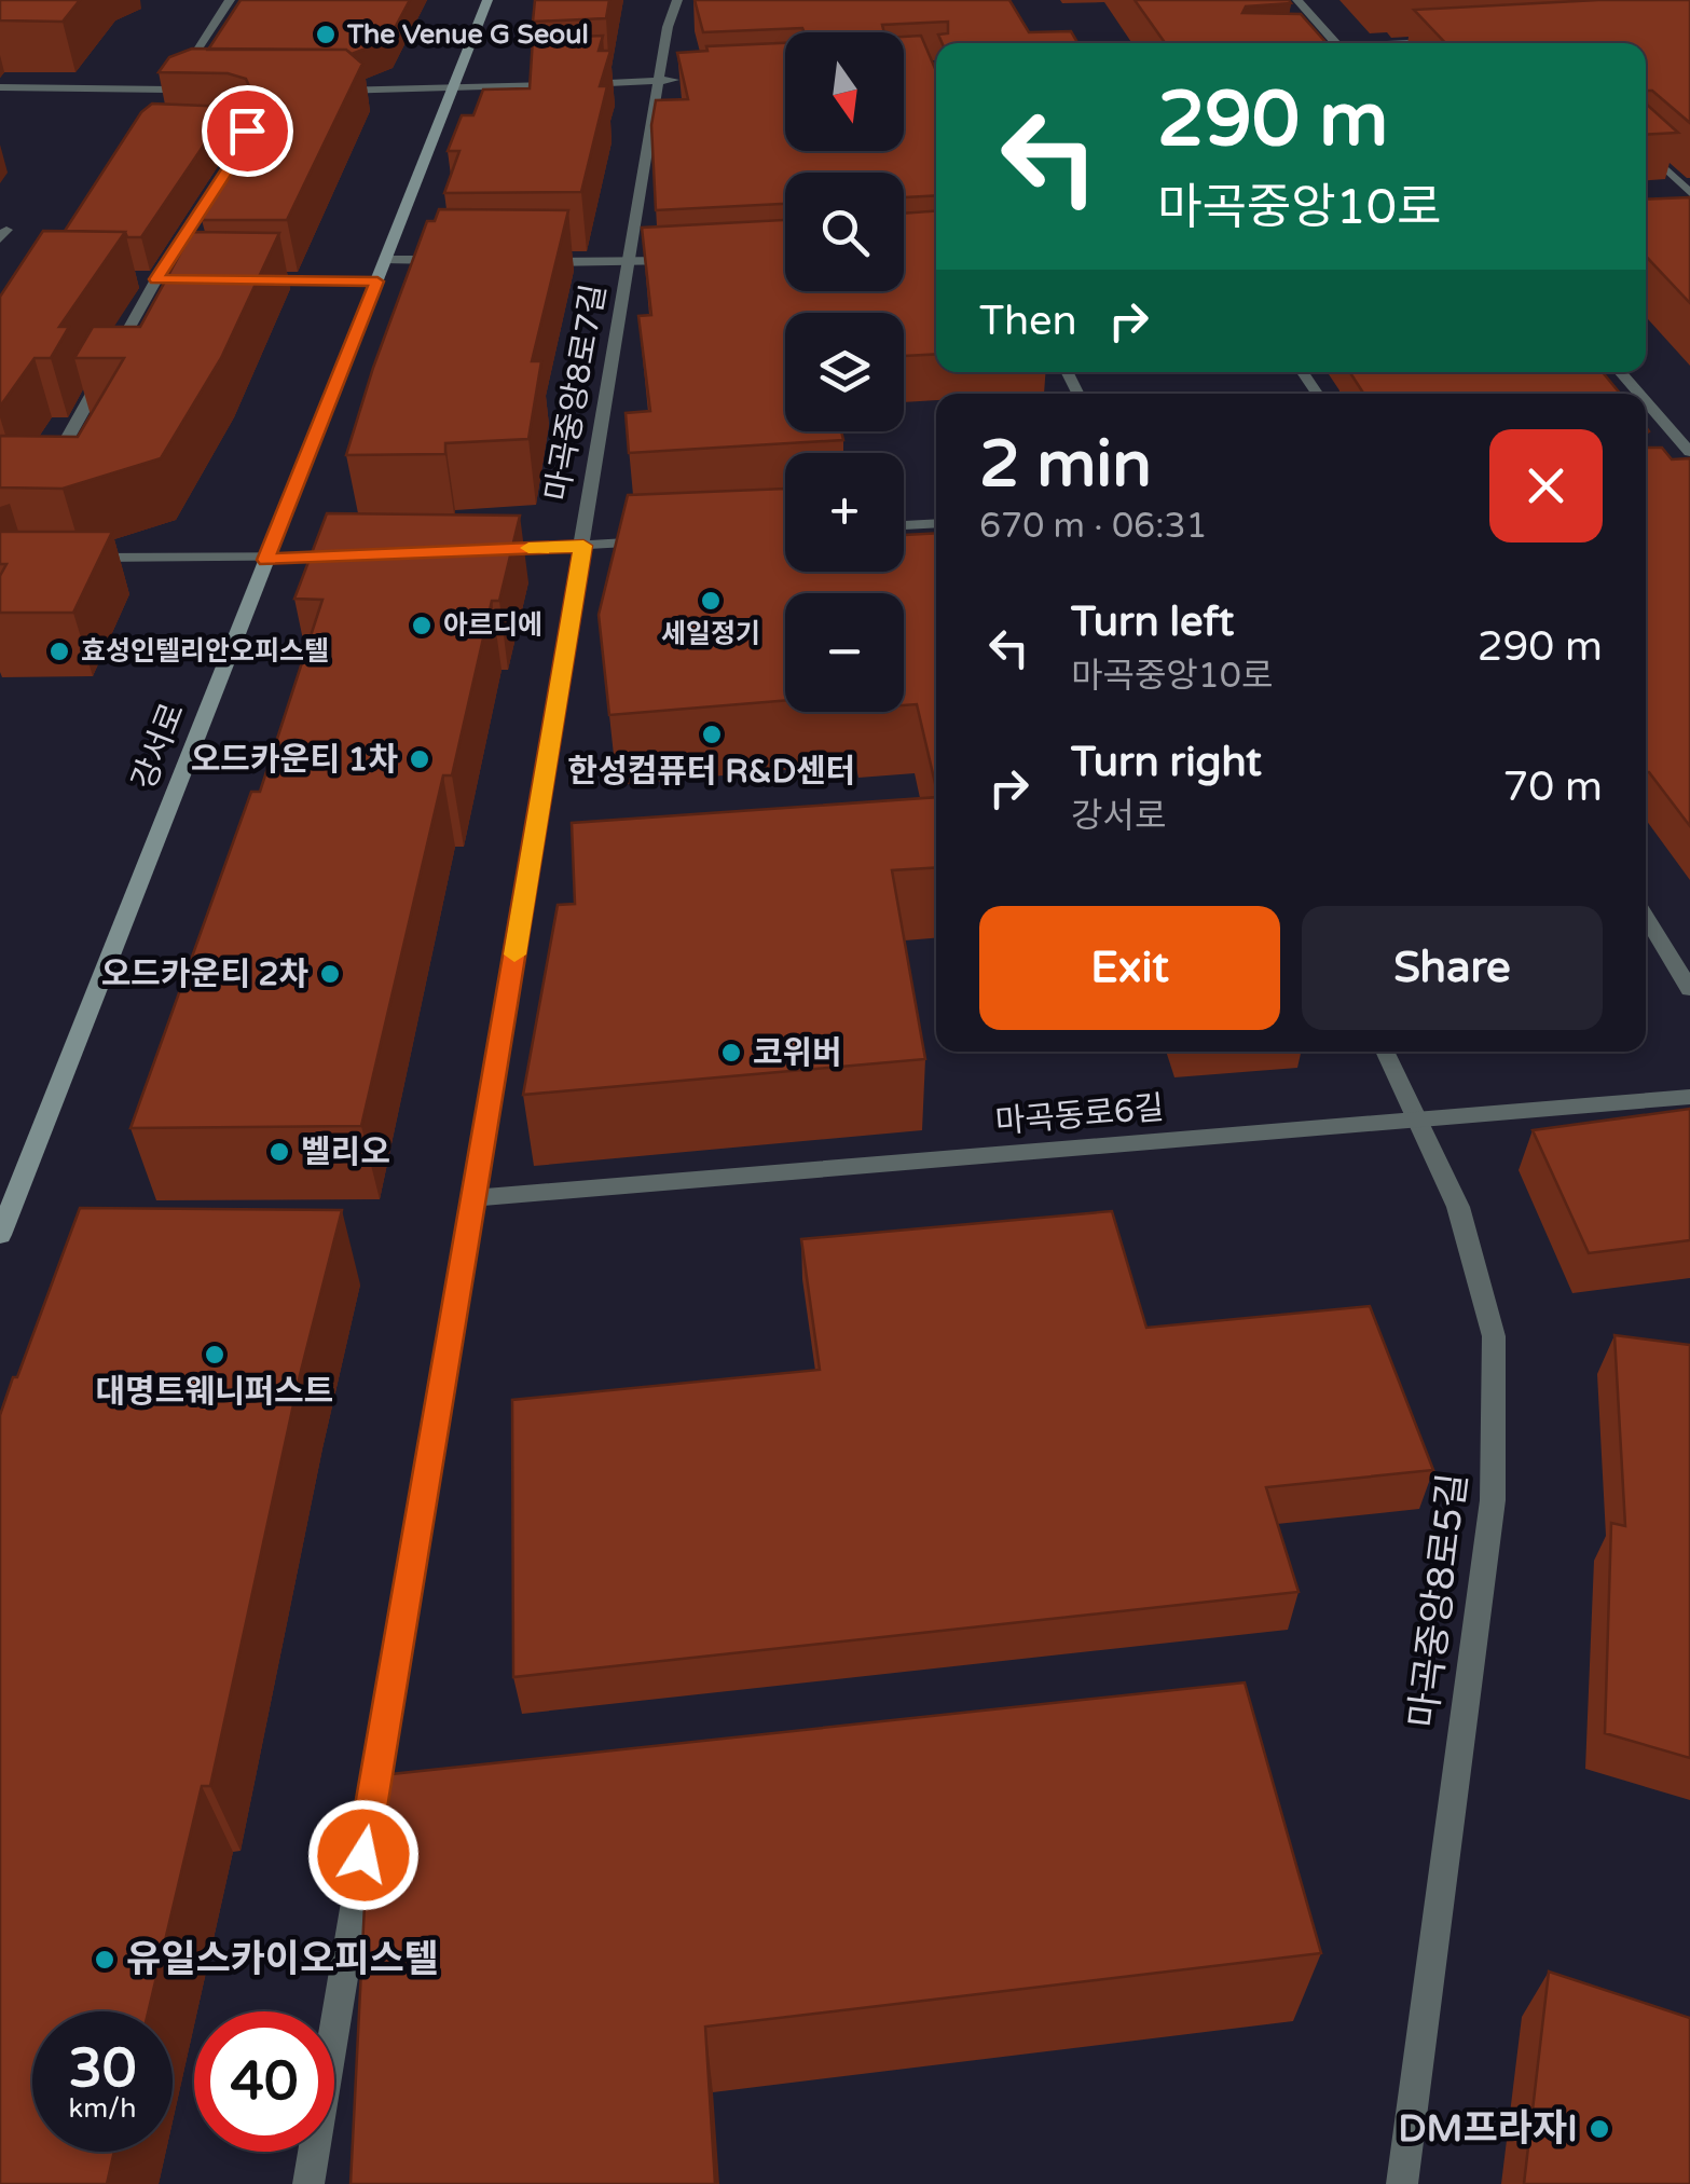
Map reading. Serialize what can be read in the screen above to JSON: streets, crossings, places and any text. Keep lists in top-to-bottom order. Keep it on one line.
{"streets":{"main road":["강서로"],"street":["마곡중앙8로7길","마곡동로6길","마곡중앙8로5길"]},"crossings":[["마곡중앙8로7길","마곡동로6길"],["마곡동로6길","마곡중앙8로5길"]],"places":["The Venue G Seoul","세일정기","아르디에","효성인텔리안오피스텔","한성컴퓨터 R&D센터","오드카운티 1차","오드카운티 2차","코위버","벨리오","대명트웨니퍼스트","유일스카이오피스텔","DM프라자I"],"north":"bottom","page":{"map_buttons":["+","−"],"turn":["290 m","마곡중앙10로"],"then":"Then","heading":["2 min","670 m · 06:31"],"list":[{"name":"Turn left","note":"마곡중앙10로","value":"290 m"},{"name":"Turn right","note":"강서로","value":"70 m"}],"buttons":["Exit","Share"],"speed":"30 km/h","limit":"40"}}
